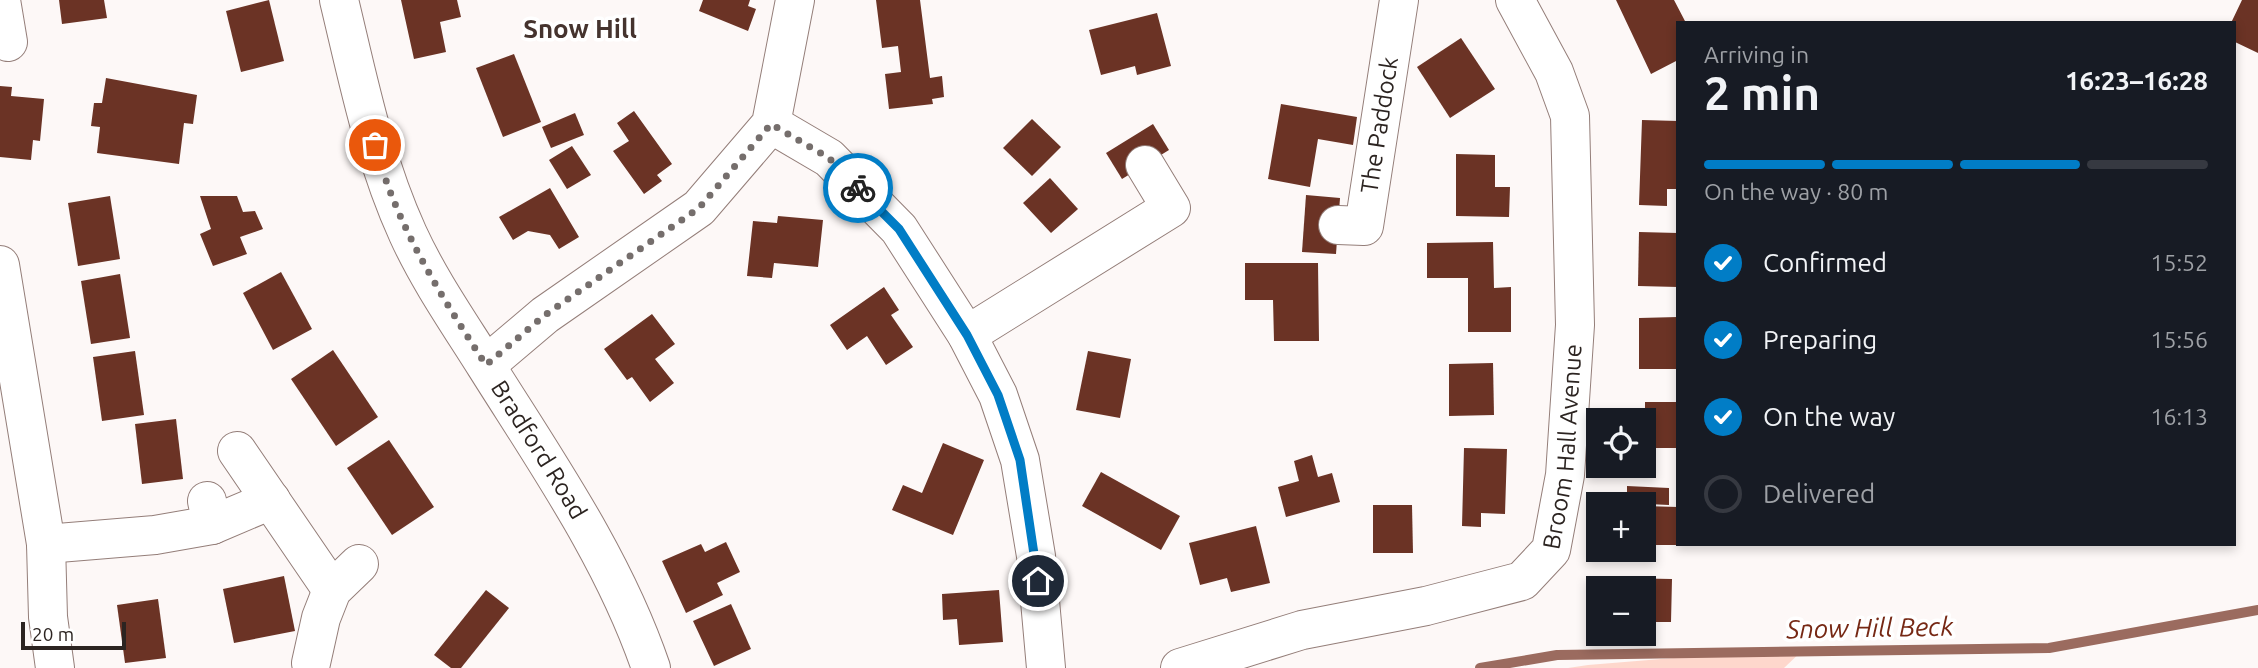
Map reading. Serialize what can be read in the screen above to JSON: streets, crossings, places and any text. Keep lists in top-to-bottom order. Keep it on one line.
{"streets":{"street":["The Paddock","Broom Hall Avenue","Bradford Road"]},"districts":["Snow Hill"],"water":["Snow Hill Beck"],"scale_bar":"20 m","page":{"heading":["2 min","Arriving in","16:23–16:28"],"bar":"On the way · 80 m","list":[["Confirmed","15:52"],["Preparing","15:56"],["On the way","16:13"],"Delivered"],"map_buttons":["+","−"],"scale":"20 m"}}
